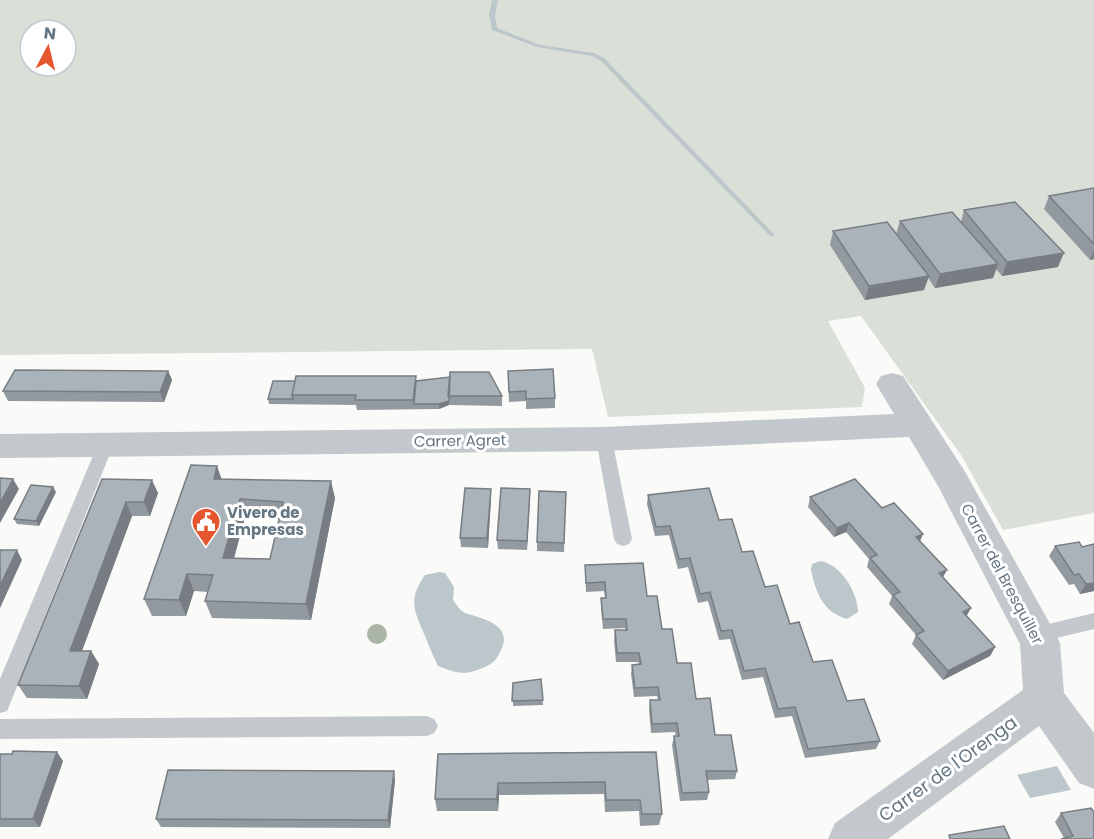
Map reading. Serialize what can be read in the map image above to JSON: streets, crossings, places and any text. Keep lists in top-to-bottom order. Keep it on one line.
{"streets":{"street":["Carrer Agret","Carrer del Bresquiller","Carrer de l'Orenga"]},"crossings":[["Carrer Agret","Carrer del Bresquiller"],["Carrer del Bresquiller","Carrer de l'Orenga"]],"places":{"public building":["Vivero de Empresas"]},"north":"top"}
